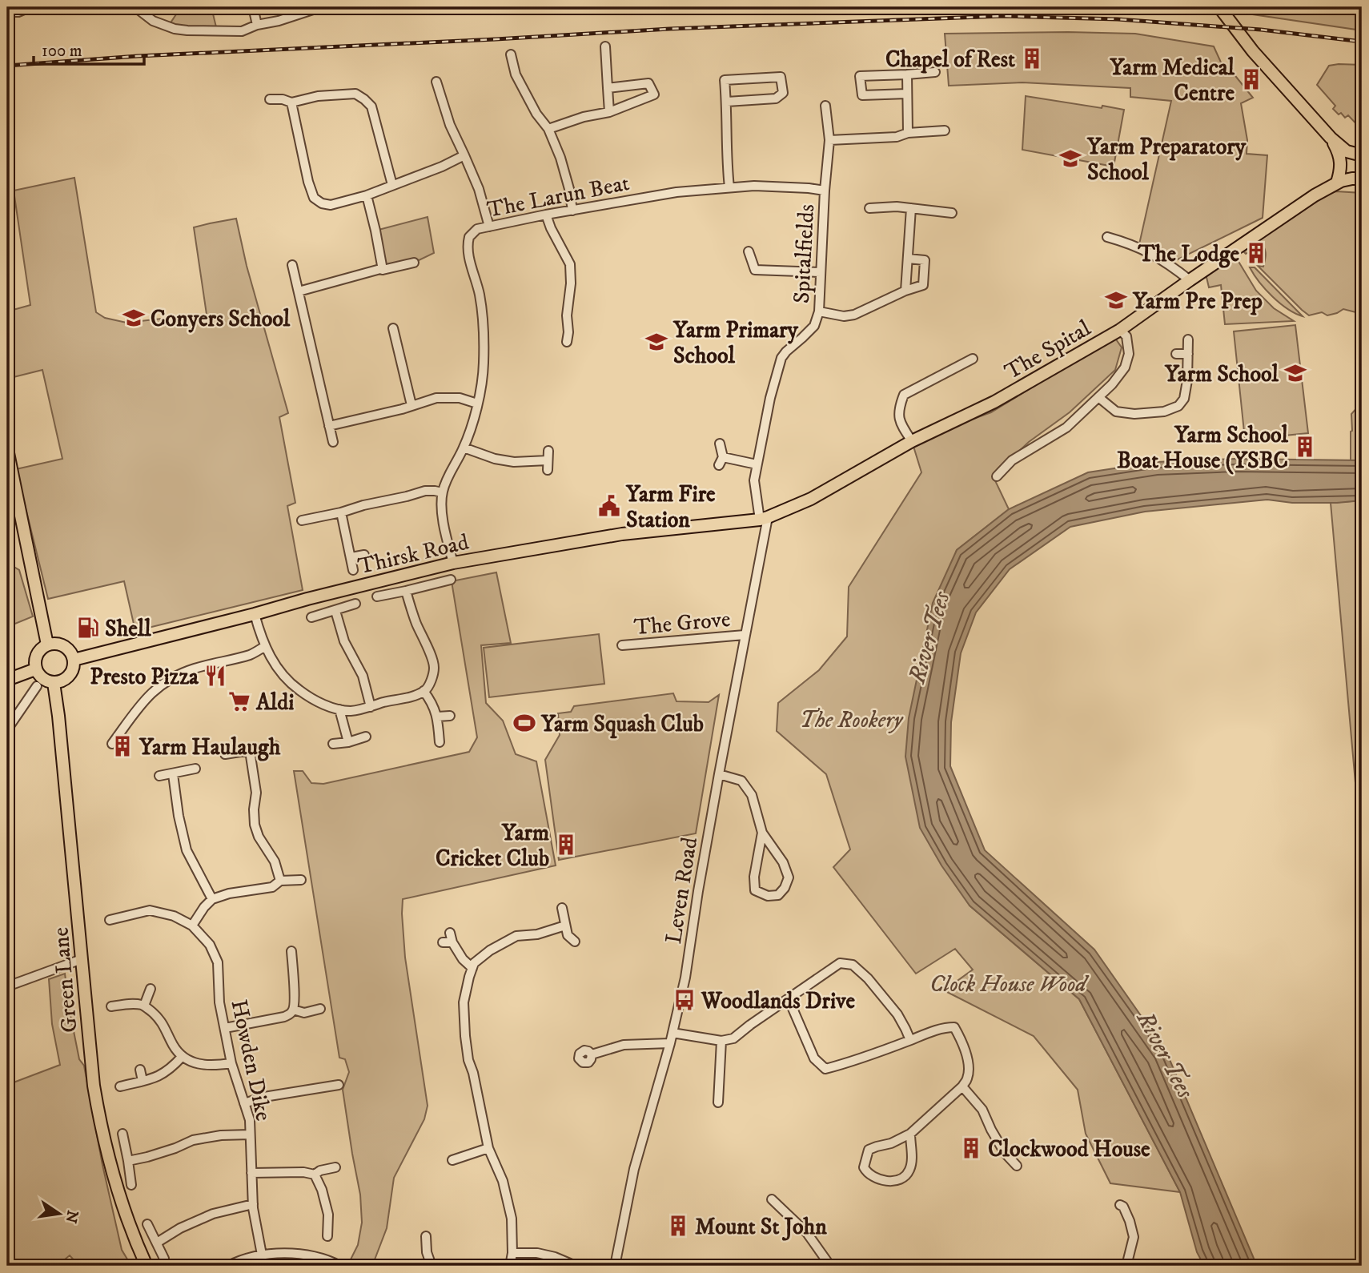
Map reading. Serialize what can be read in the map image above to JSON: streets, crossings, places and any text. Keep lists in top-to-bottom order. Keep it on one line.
{"streets":{"main road":["The Spital","Thirsk Road","Green Lane"],"street":["The Larun Beat","Spitalfields","The Grove","Leven Road","Howden Dike"]},"crossings":[["The Larun Beat","Spitalfields"],["The Larun Beat","Thirsk Road"],["Spitalfields","The Spital"],["Spitalfields","Thirsk Road"],["Spitalfields","Leven Road"],["The Spital","Thirsk Road"],["The Spital","Leven Road"],["Thirsk Road","Leven Road"],["Thirsk Road","Green Lane"],["The Grove","Leven Road"]],"water":["River Tees"],"parks":["The Rookery","Clock House Wood"],"places":{"building":["Chapel of Rest","Yarm Medical Centre","The Lodge","Yarm School Boat House (YSBC","Yarm Haulaugh","Yarm Cricket Club","Clockwood House","Mount St John"],"school or university":["Yarm Preparatory School","Yarm Pre Prep","Conyers School","Yarm Primary School","Yarm School"],"public building":["Yarm Fire Station"],"fuel station":["Shell"],"restaurant":["Presto Pizza"],"supermarket":["Aldi"],"sports":["Yarm Squash Club"],"bus stop":["Woodlands Drive"]},"scale_bar":"100 m","north":"right"}
